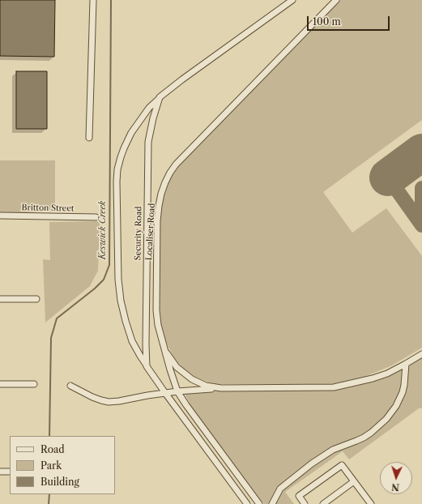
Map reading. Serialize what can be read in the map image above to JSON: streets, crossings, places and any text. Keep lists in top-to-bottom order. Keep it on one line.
{"streets":{"street":["Britton Street","Localiser Road","Security Road"]},"water":["Keswick Creek"],"legend":["Road","Park","Building"],"scale_bar":"100 m","north":"bottom"}
